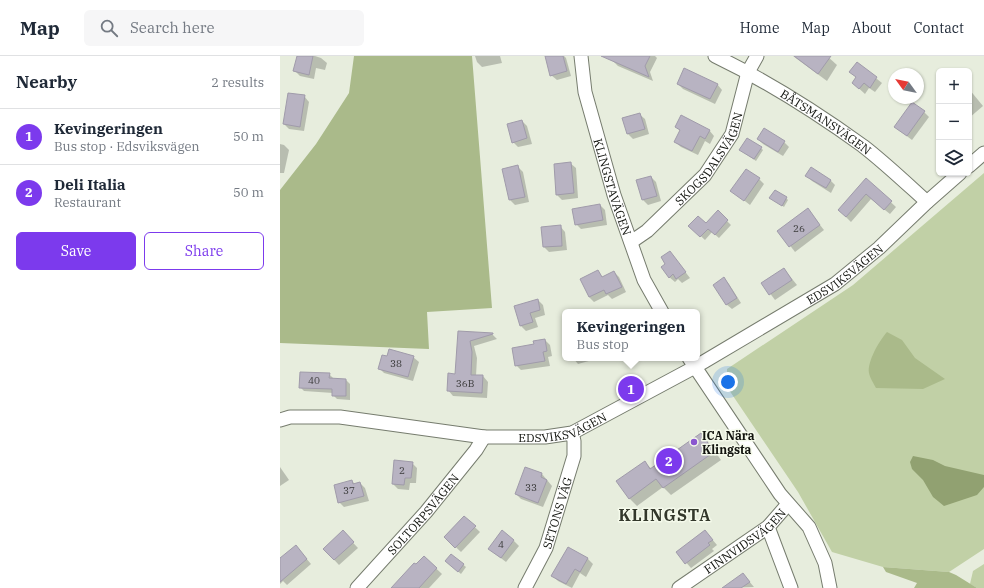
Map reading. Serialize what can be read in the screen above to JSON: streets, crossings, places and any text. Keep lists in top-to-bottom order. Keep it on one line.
{"streets":{"street":["BÅTSMANSVÄGEN","SKOGSDALSVÄGEN","KLINGSTAVÄGEN","EDSVIKSVÄGEN","SETONS VÄG","SOLTORPSVÄGEN","FINNVIDSVÄGEN"]},"crossings":[["BÅTSMANSVÄGEN","SKOGSDALSVÄGEN"],["BÅTSMANSVÄGEN","EDSVIKSVÄGEN"],["SKOGSDALSVÄGEN","KLINGSTAVÄGEN"],["EDSVIKSVÄGEN","SETONS VÄG"],["EDSVIKSVÄGEN","SOLTORPSVÄGEN"]],"districts":["KLINGSTA"],"places":["ICA Nära Klingsta"],"house_numbers":["26","38","40","36B","2","33","37","4"],"north":"top left","page":{"header":"Map","search":"Search here","nav":["Home","Map","About","Contact"],"heading":["Nearby","2 results"],"map_buttons":["+","−"],"list":[{"mark":"1","name":"Kevingeringen","note":"Bus stop · Edsviksvägen","value":"50 m"},{"mark":"2","name":"Deli Italia","note":"Restaurant","value":"50 m"}],"buttons":["Save","Share"],"popup":["Kevingeringen","Bus stop"],"pins":["1","2"]}}
